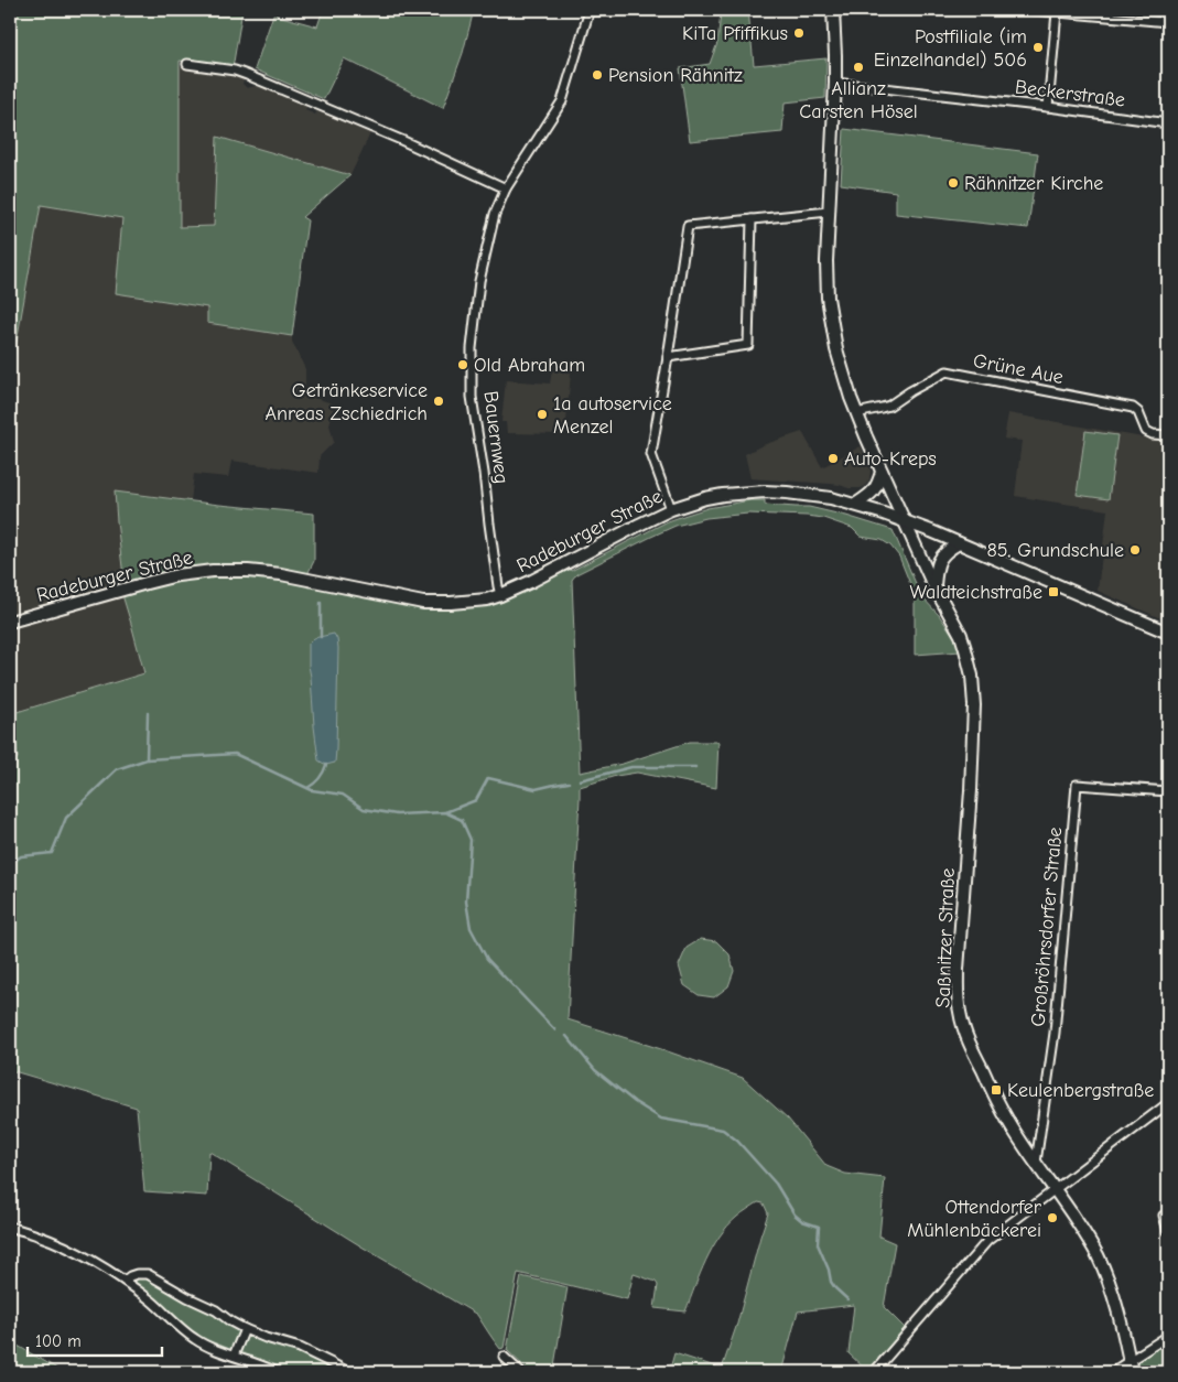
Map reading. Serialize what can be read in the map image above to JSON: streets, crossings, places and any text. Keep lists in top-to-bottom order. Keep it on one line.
{"streets":{"street":["Beckerstraße","Grüne Aue","Bauernweg","Radeburger Straße","Großröhrsdorfer Straße","Saßnitzer Straße"]},"crossings":[["Beckerstraße","Saßnitzer Straße"],["Grüne Aue","Saßnitzer Straße"],["Bauernweg","Radeburger Straße"],["Radeburger Straße","Saßnitzer Straße"],["Großröhrsdorfer Straße","Saßnitzer Straße"]],"places":{"other":["KiTa Pfiffikus","Postfiliale (im Einzelhandel) 506","Allianz Carsten Hösel","Pension Rähnitz","Rähnitzer Kirche","Old Abraham","Getränkeservice Anreas Zschiedrich","1a autoservice Menzel","Auto-Kreps","85. Grundschule","Ottendorfer Mühlenbäckerei"],"transit":["Waldteichstraße","Keulenbergstraße"]},"scale_bar":"100 m"}
